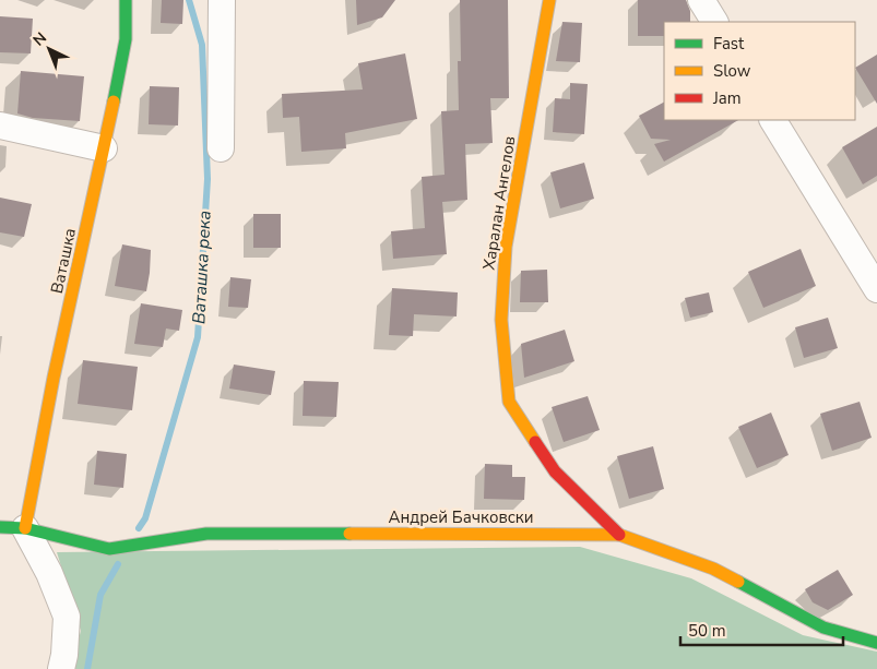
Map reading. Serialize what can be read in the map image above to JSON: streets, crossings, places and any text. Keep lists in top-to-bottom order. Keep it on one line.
{"streets":{"street":["Харалан Ангелов","Ваташка","Андрей Бачковски"]},"crossings":[["Харалан Ангелов","Андрей Бачковски"],["Ваташка","Андрей Бачковски"]],"water":["Ваташка река"],"legend":["Fast","Slow","Jam"],"scale_bar":"50 m","north":"top left"}
